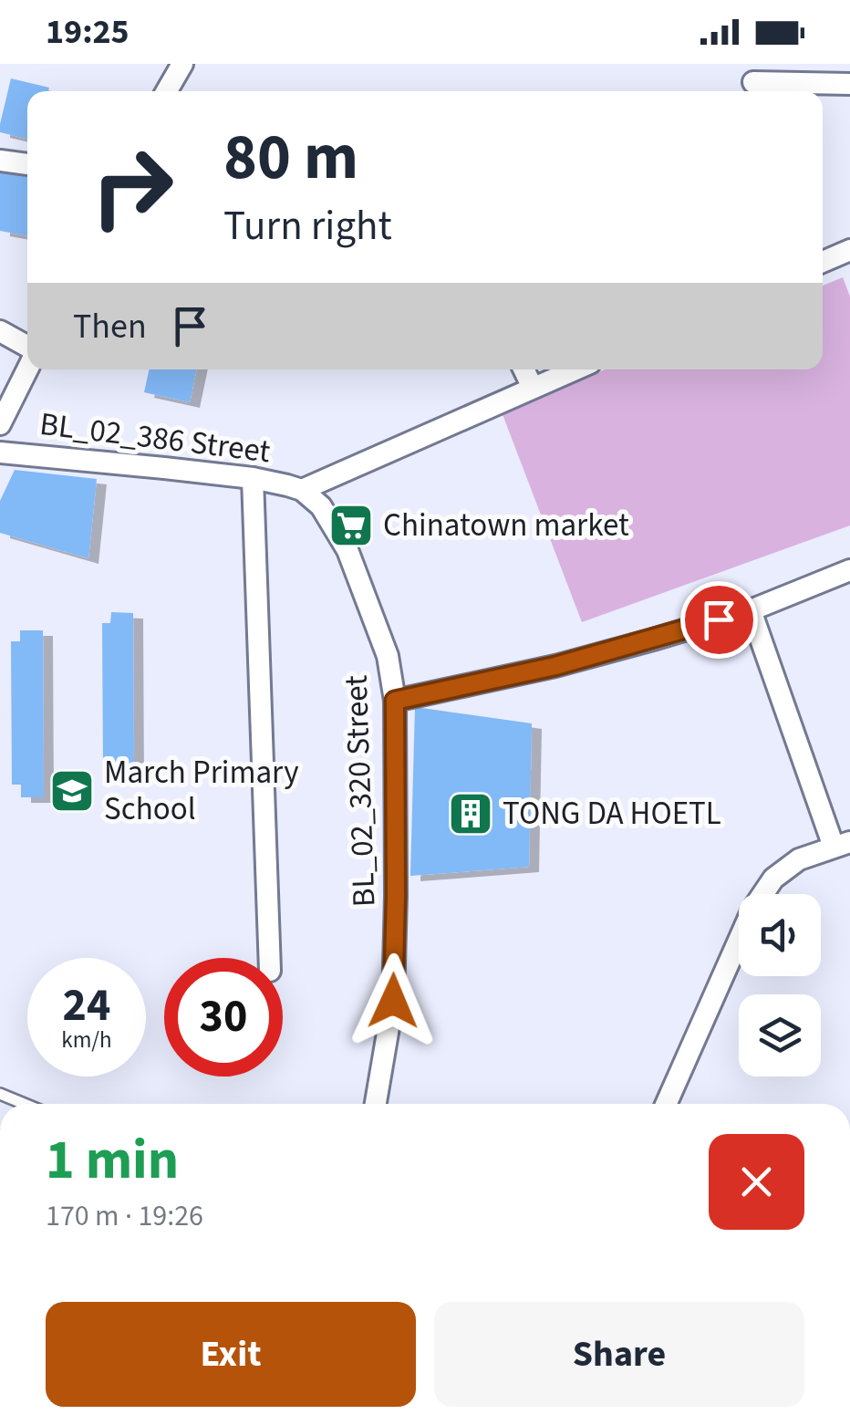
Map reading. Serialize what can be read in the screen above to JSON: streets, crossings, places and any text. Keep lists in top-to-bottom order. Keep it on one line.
{"streets":{"street":["BL_02_386 Street","BL_02_320 Street"]},"crossings":[["BL_02_386 Street","BL_02_320 Street"]],"places":{"supermarket":["Chinatown market"],"school or university":["March Primary School"],"building":["TONG DA HOETL"]},"page":{"status":"19:25","turn":["80 m","Turn right"],"then":"Then","speed":"24 km/h","limit":"30","heading":["1 min","170 m · 19:26"],"buttons":["Exit","Share"]}}
